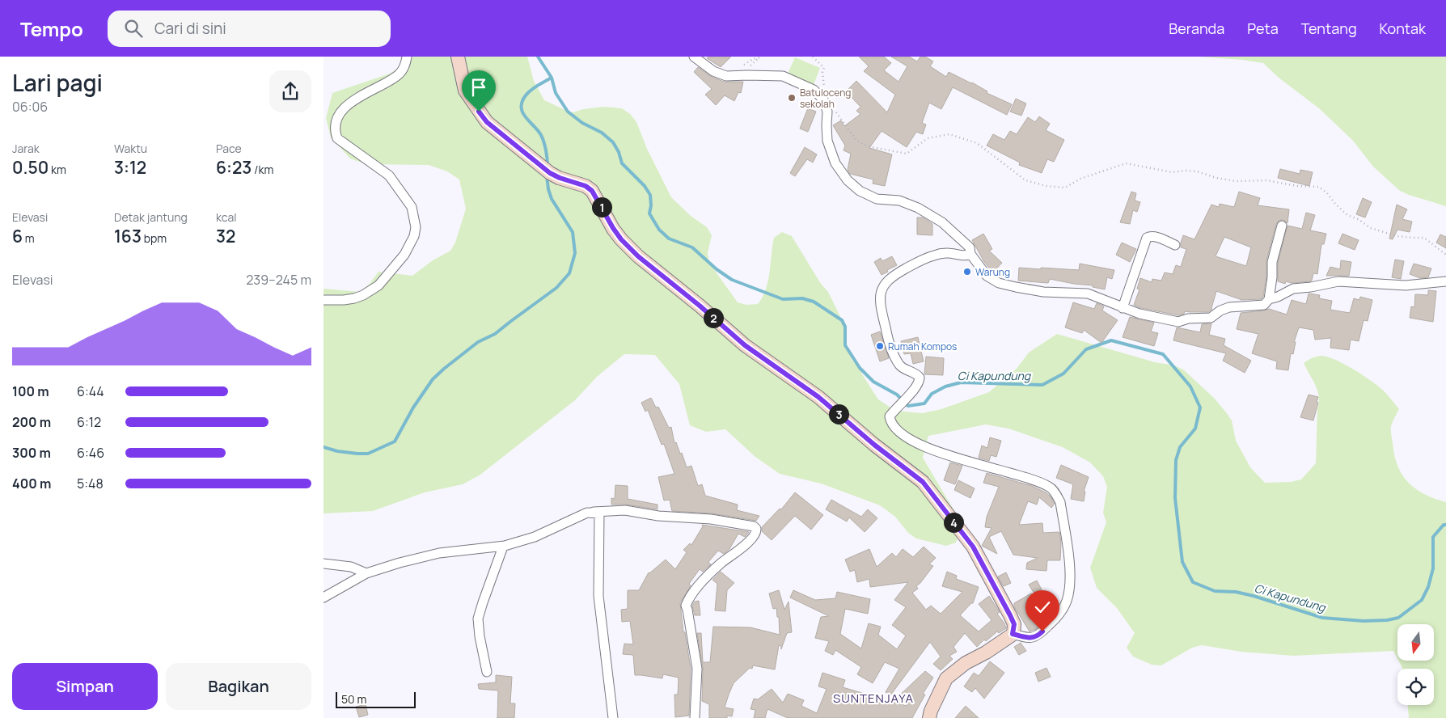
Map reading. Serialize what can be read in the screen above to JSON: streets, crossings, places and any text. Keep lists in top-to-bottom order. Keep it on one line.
{"districts":["SUNTENJAYA"],"water":["Ci Kapundung"],"places":["Batuloceng sekolah","Warung","Rumah Kompos"],"scale_bar":"50 m","north":"bottom","page":{"header":"Tempo","search":"Cari di sini","nav":["Beranda","Peta","Tentang","Kontak"],"heading":["Lari pagi","06:06"],"stats":[["Jarak","0.50 km"],["Waktu","3:12"],["Pace","6:23 /km"],["Elevasi","6 m"],["Detak jantung","163 bpm"],["kcal","32"]],"pins":["1","2","3","4"],"chart":["Elevasi","239–245 m"],"list":[{"name":"100 m","note":"6:44"},{"name":"200 m","note":"6:12"},{"name":"300 m","note":"6:46"},{"name":"400 m","note":"5:48"}],"buttons":["Simpan","Bagikan"],"scale":"50 m"}}
